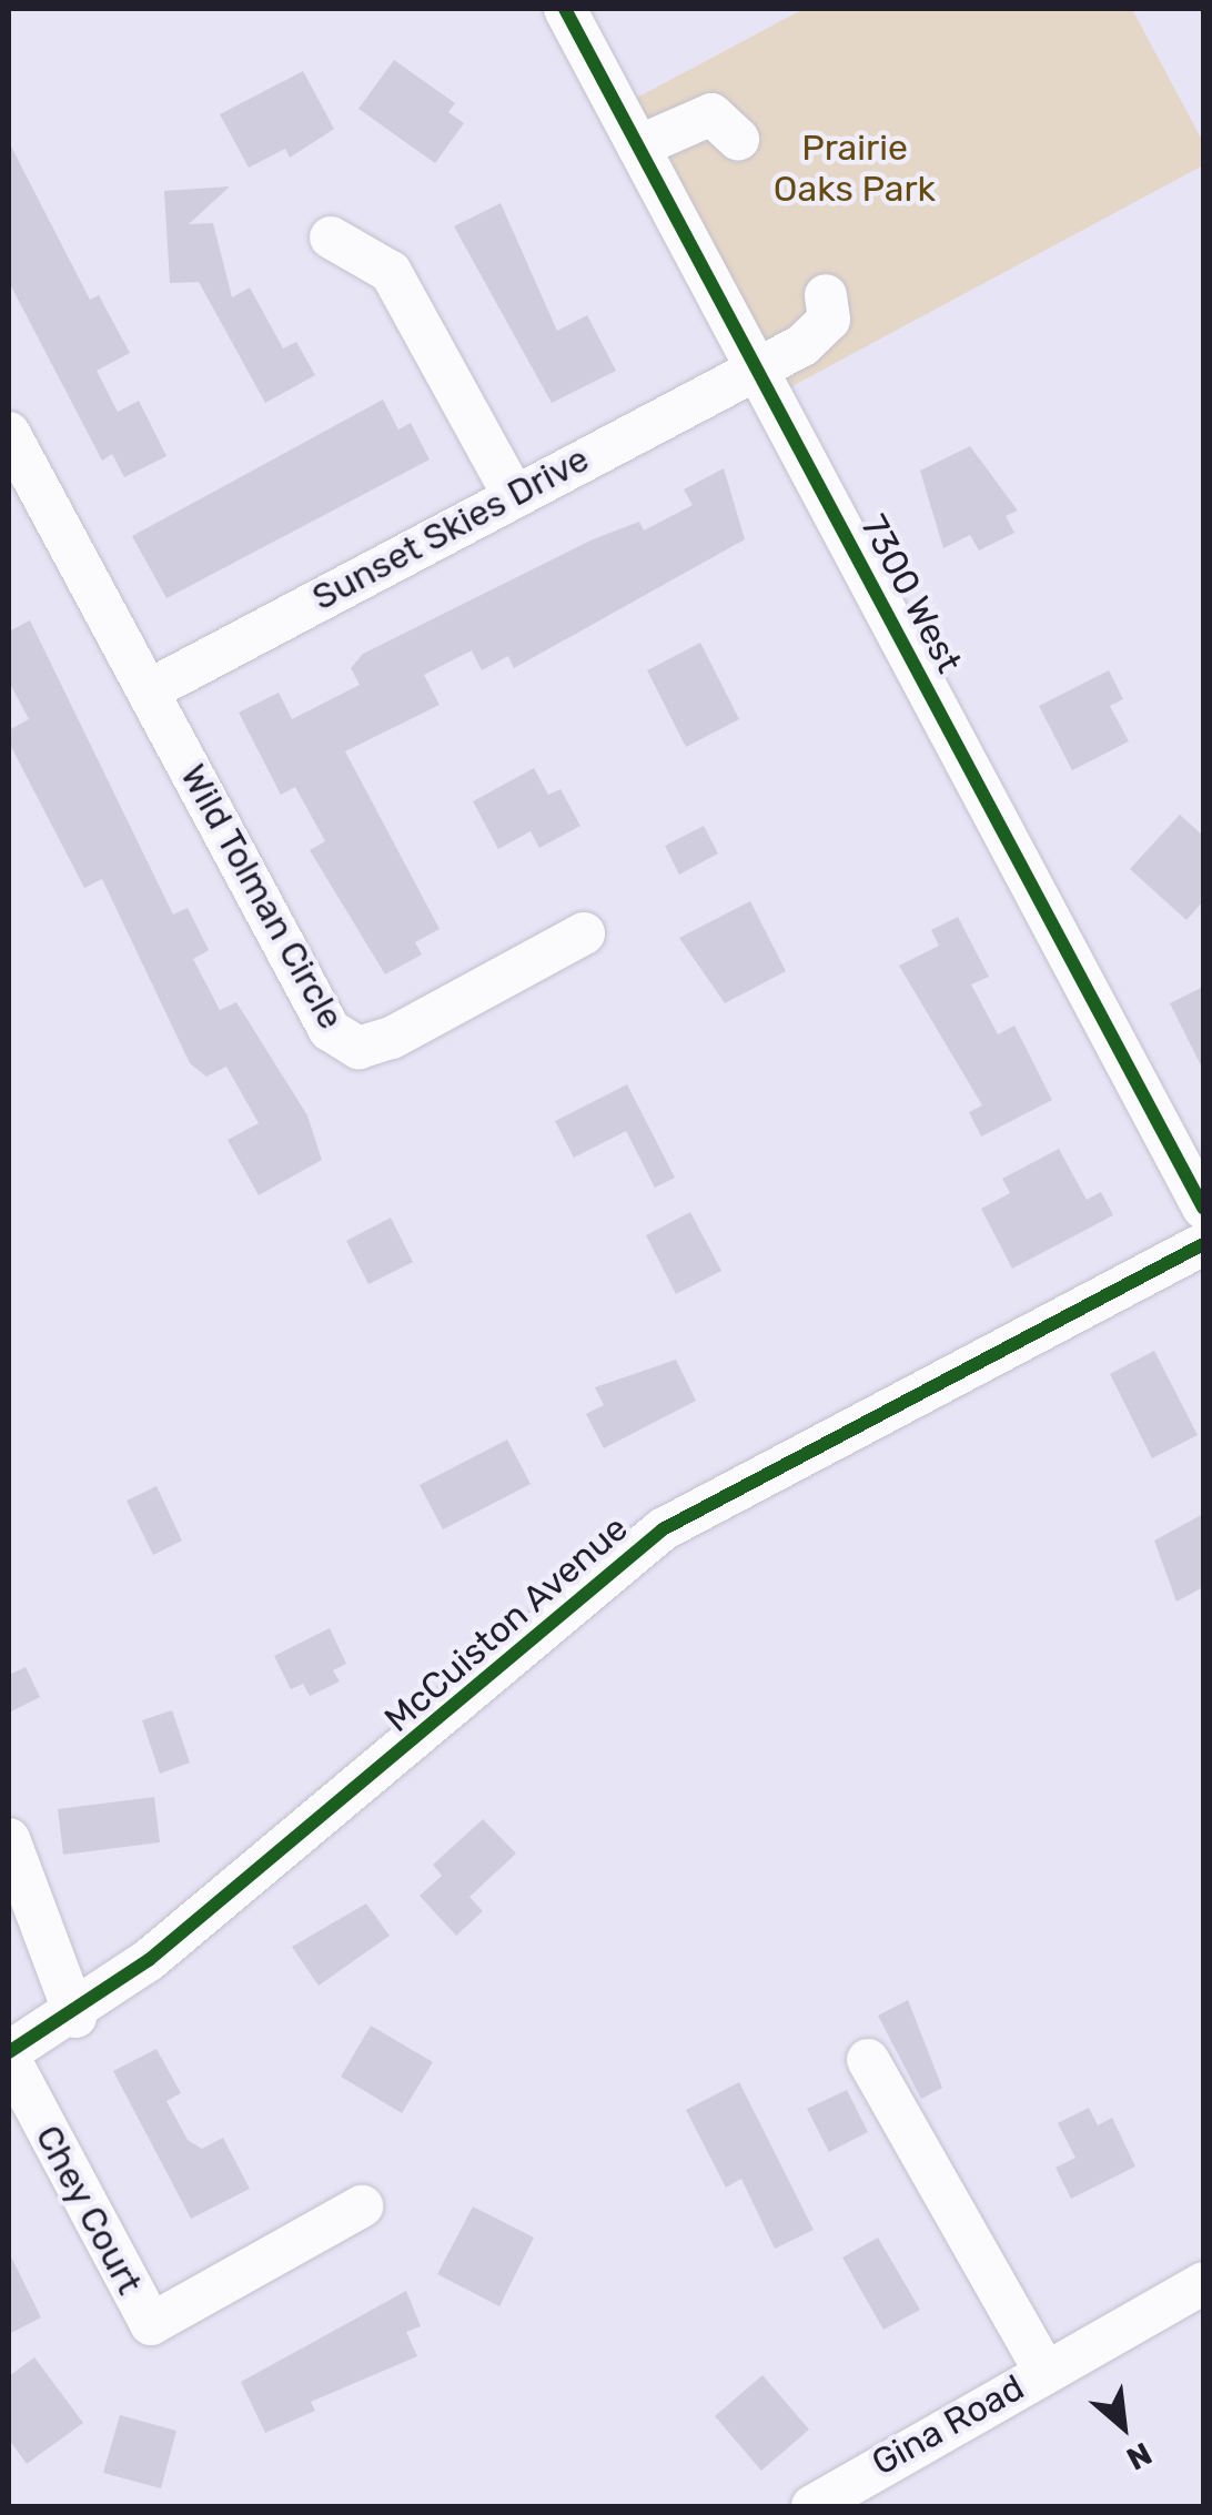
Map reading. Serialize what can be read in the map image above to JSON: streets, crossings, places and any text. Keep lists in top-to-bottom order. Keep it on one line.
{"streets":{"street":["Sunset Skies Drive","7300 West","Wild Tolman Circle","McCuiston Avenue","Chey Court","Gina Road"]},"crossings":[["Sunset Skies Drive","7300 West"],["Sunset Skies Drive","Wild Tolman Circle"],["McCuiston Avenue","Chey Court"]],"parks":["Prairie Oaks Park"],"north":"bottom right"}
